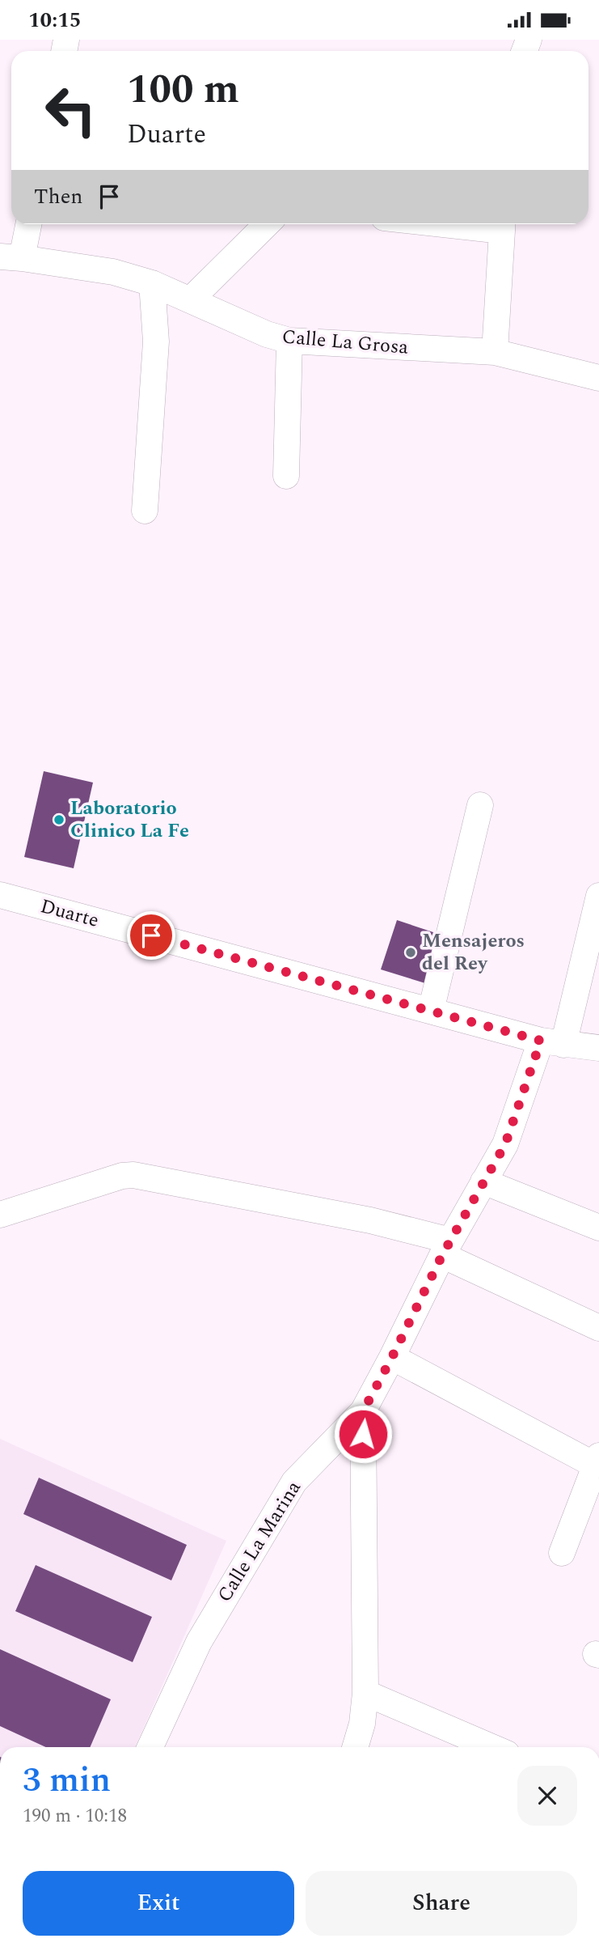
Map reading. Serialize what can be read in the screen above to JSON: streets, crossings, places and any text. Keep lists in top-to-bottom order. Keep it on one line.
{"streets":{"street":["Calle La Grosa","Duarte","Calle La Marina"]},"crossings":[["Duarte","Calle La Marina"]],"places":["Laboratorio Clinico La Fe","Mensajeros del Rey"],"page":{"status":"10:15","turn":["100 m","Duarte"],"then":"Then","heading":["3 min","190 m · 10:18"],"buttons":["Exit","Share"]}}
